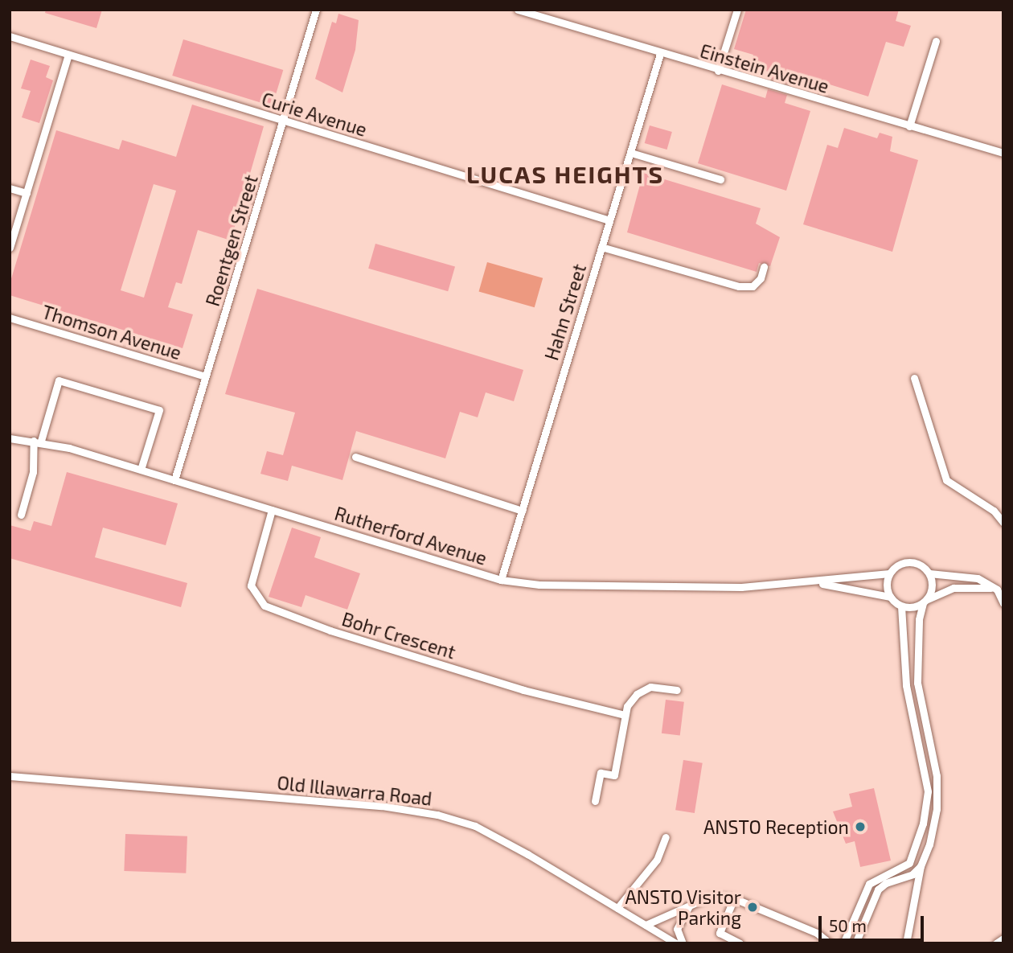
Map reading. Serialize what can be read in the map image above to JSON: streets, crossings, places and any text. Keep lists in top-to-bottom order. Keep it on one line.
{"streets":{"lane":["Einstein Avenue","Curie Avenue","Roentgen Street","Hahn Street","Thomson Avenue","Rutherford Avenue","Bohr Crescent","Old Illawarra Road"]},"crossings":[["Einstein Avenue","Hahn Street"],["Curie Avenue","Roentgen Street"],["Curie Avenue","Hahn Street"],["Roentgen Street","Thomson Avenue"],["Roentgen Street","Rutherford Avenue"],["Hahn Street","Rutherford Avenue"],["Rutherford Avenue","Bohr Crescent"]],"districts":["LUCAS HEIGHTS"],"places":["ANSTO Reception","ANSTO Visitor Parking"],"scale_bar":"50 m"}
